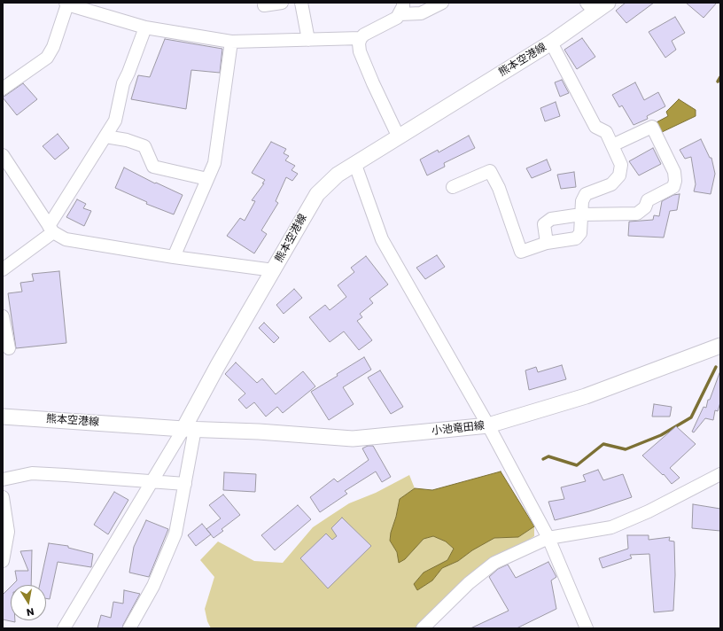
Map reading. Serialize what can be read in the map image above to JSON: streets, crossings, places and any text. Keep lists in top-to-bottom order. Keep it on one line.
{"streets":{"main road":["熊本空港線","小池竜田線"]},"crossings":[["熊本空港線","小池竜田線"]],"north":"bottom"}
